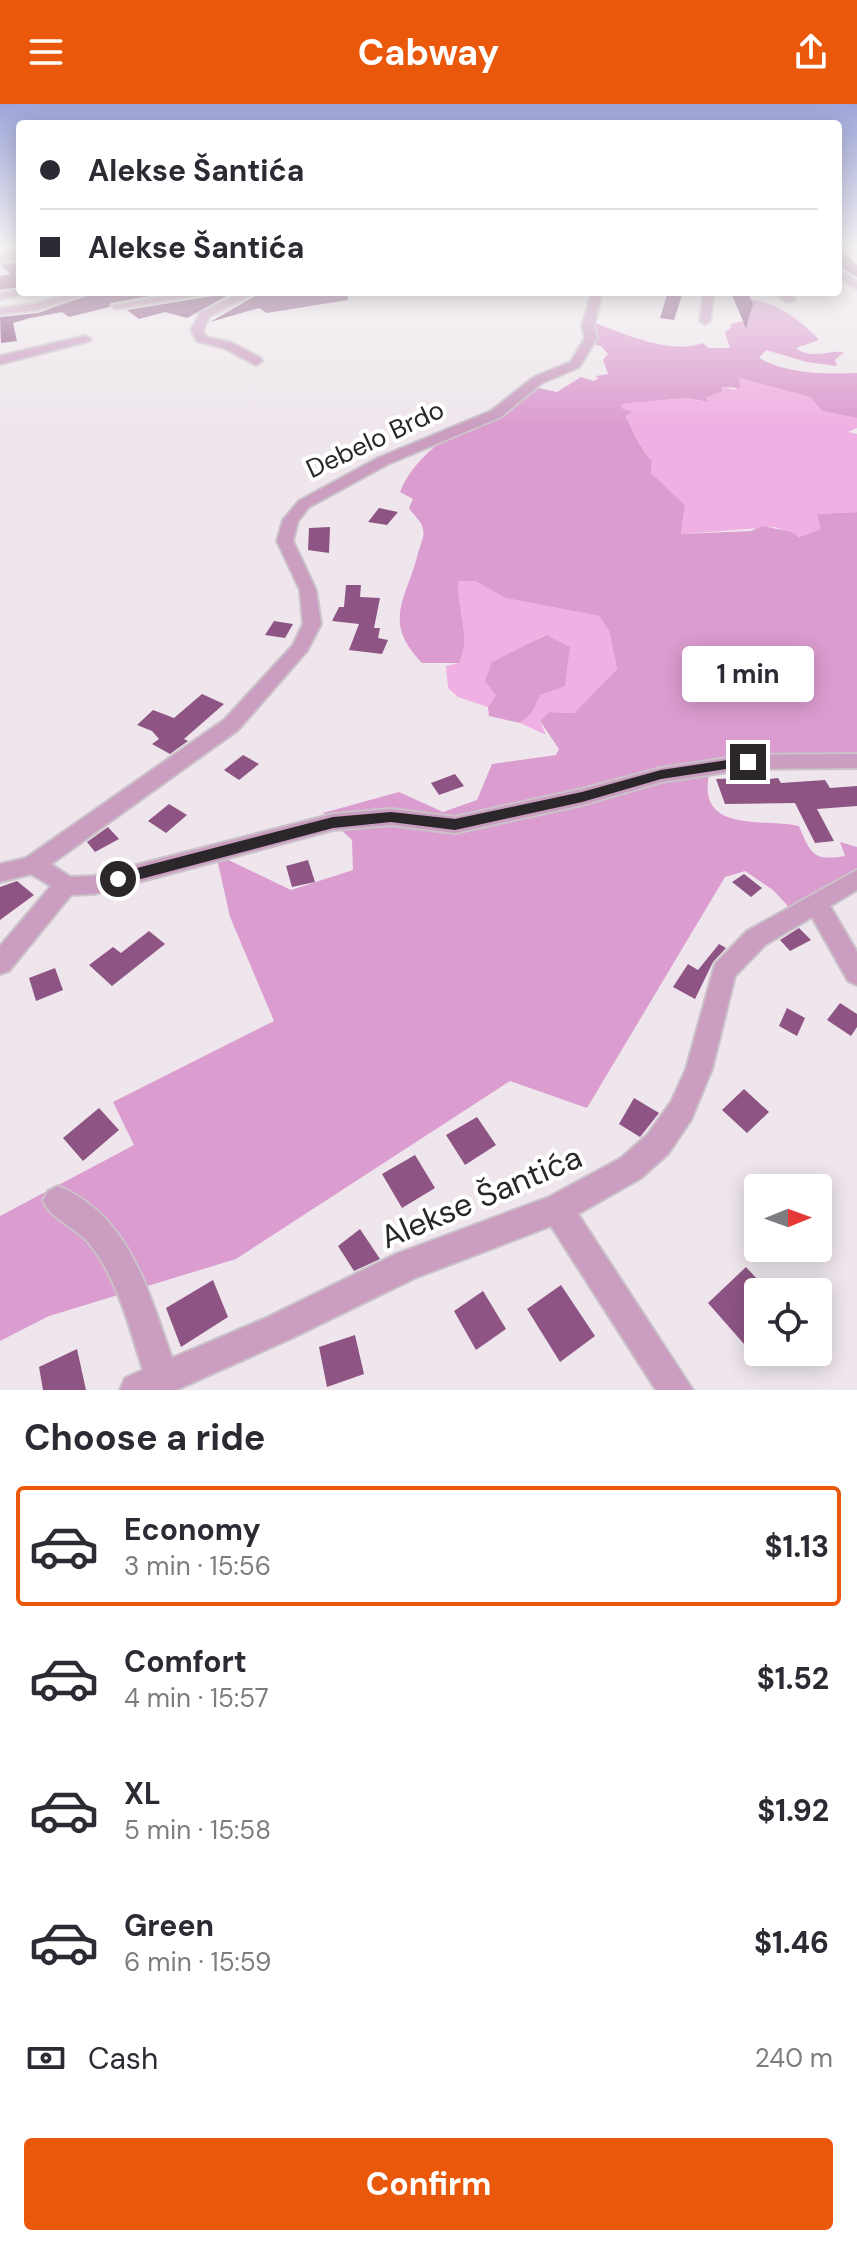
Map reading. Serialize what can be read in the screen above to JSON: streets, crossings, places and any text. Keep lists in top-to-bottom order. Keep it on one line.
{"streets":{"street":["Debelo Brdo","Alekse Šantića"]},"north":"right","page":{"header":"Cabway","banner":["Alekse Šantića","Alekse Šantića"],"bubble":"1 min","heading":"Choose a ride","list":[{"name":"Economy","note":"3 min · 15:56","value":"$1.13"},{"name":"Comfort","note":"4 min · 15:57","value":"$1.52"},{"name":"XL","note":"5 min · 15:58","value":"$1.92"},{"name":"Green","note":"6 min · 15:59","value":"$1.46"}],"pay":["Cash","240 m"],"buttons":"Confirm"}}
